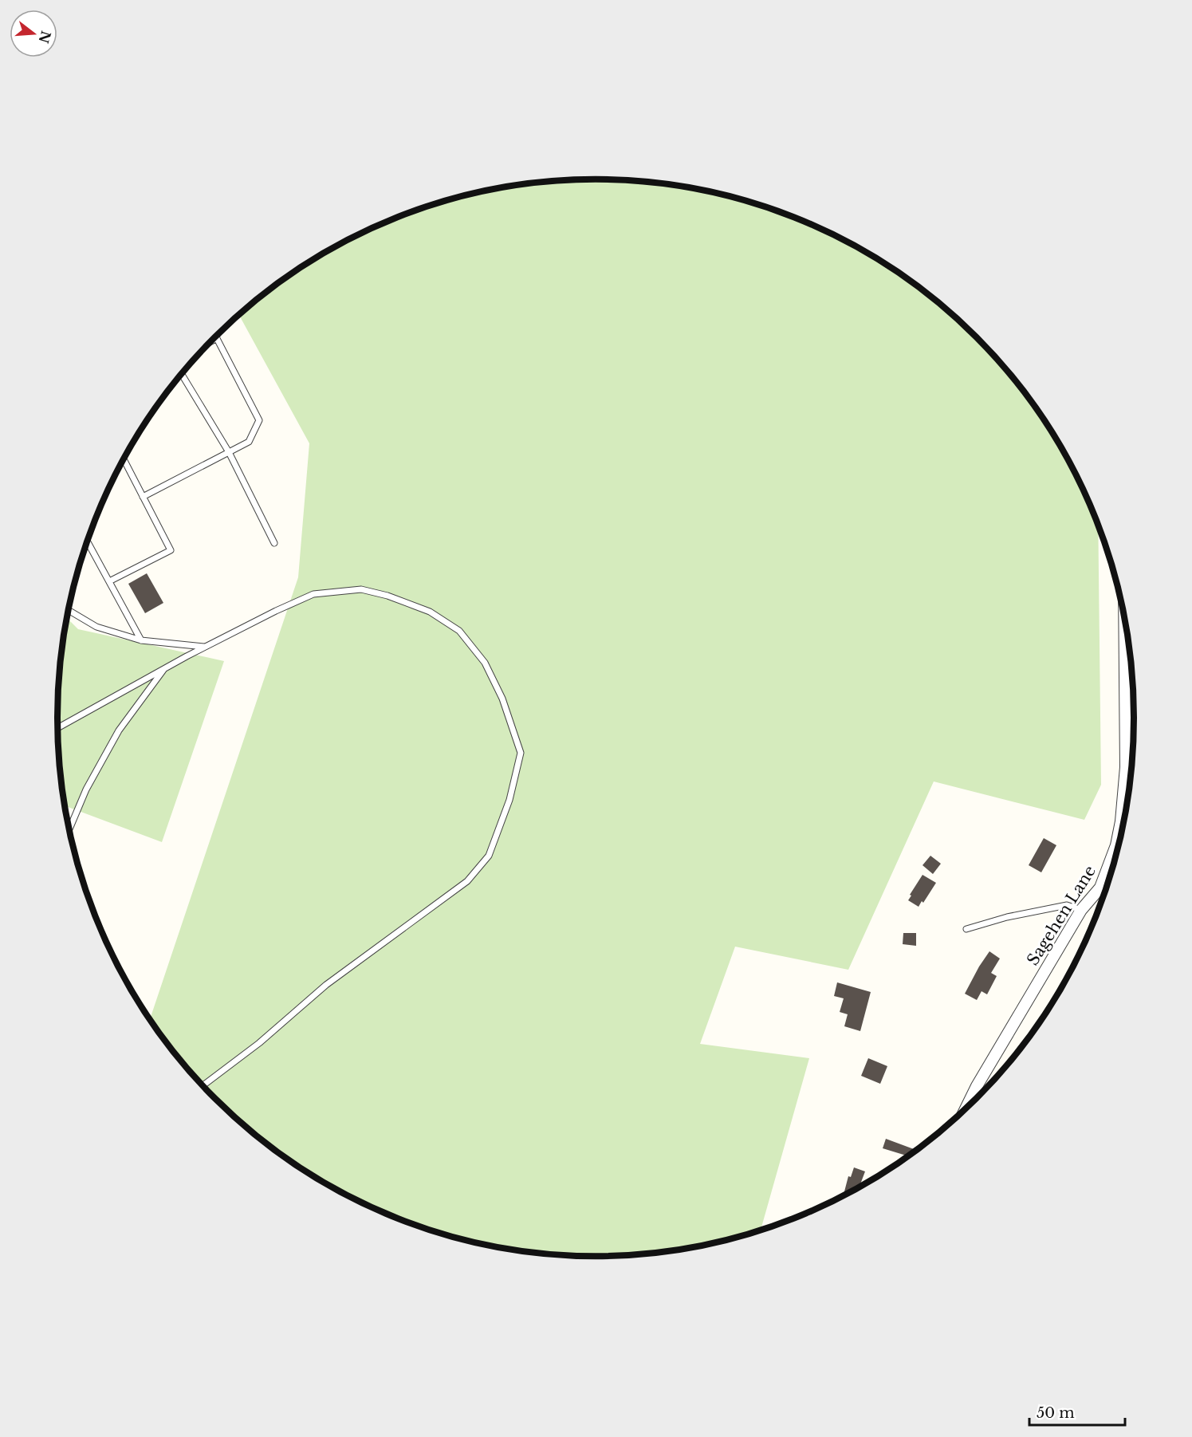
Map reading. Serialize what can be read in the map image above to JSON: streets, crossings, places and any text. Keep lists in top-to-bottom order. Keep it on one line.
{"streets":{"street":["Sagehen Lane"]},"scale_bar":"50 m","north":"right"}
